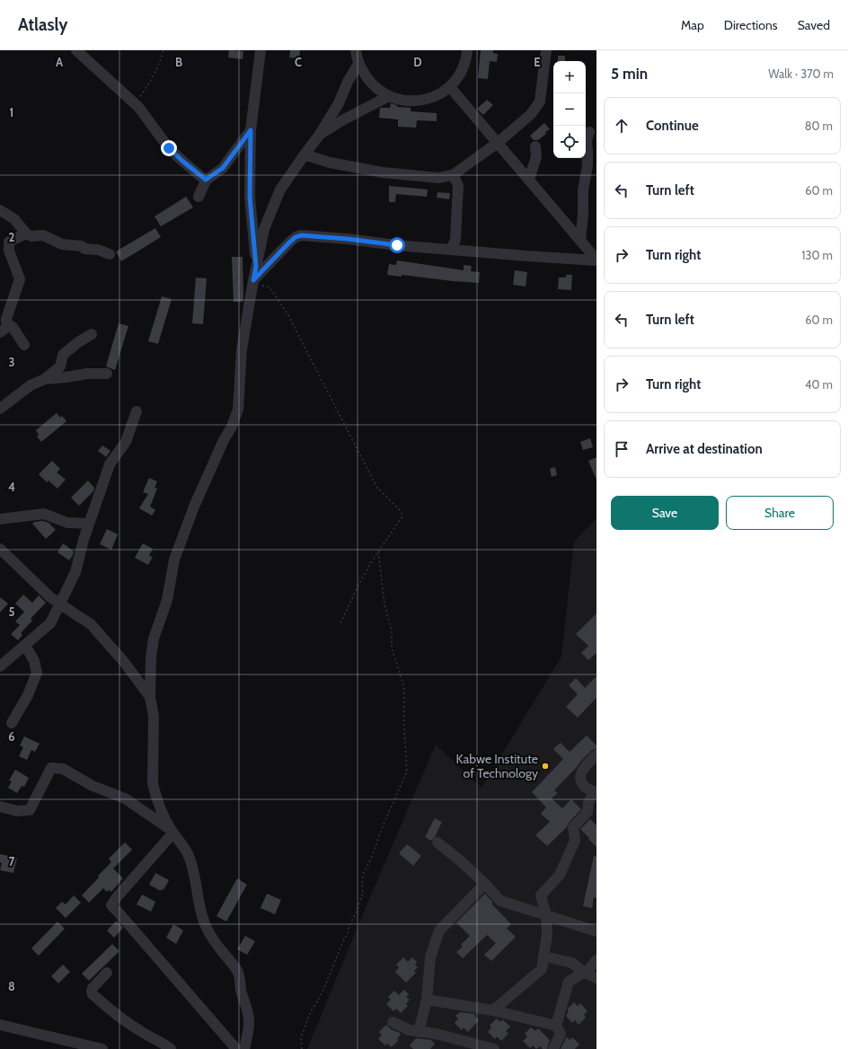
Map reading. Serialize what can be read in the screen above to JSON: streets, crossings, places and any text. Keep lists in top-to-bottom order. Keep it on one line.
{"places":["Kabwe Institute of Technology"],"page":{"header":"Atlasly","nav":["Map","Directions","Saved"],"heading":["5 min","Walk · 370 m"],"map_buttons":["+","−"],"list":[["Continue","80 m"],["Turn left","60 m"],["Turn right","130 m"],["Turn left","60 m"],["Turn right","40 m"],"Arrive at destination"],"buttons":["Save","Share"]},"grid":{"columns":["A","B","C","D","E"],"rows":["1","2","3","4","5","6","7","8"]}}
